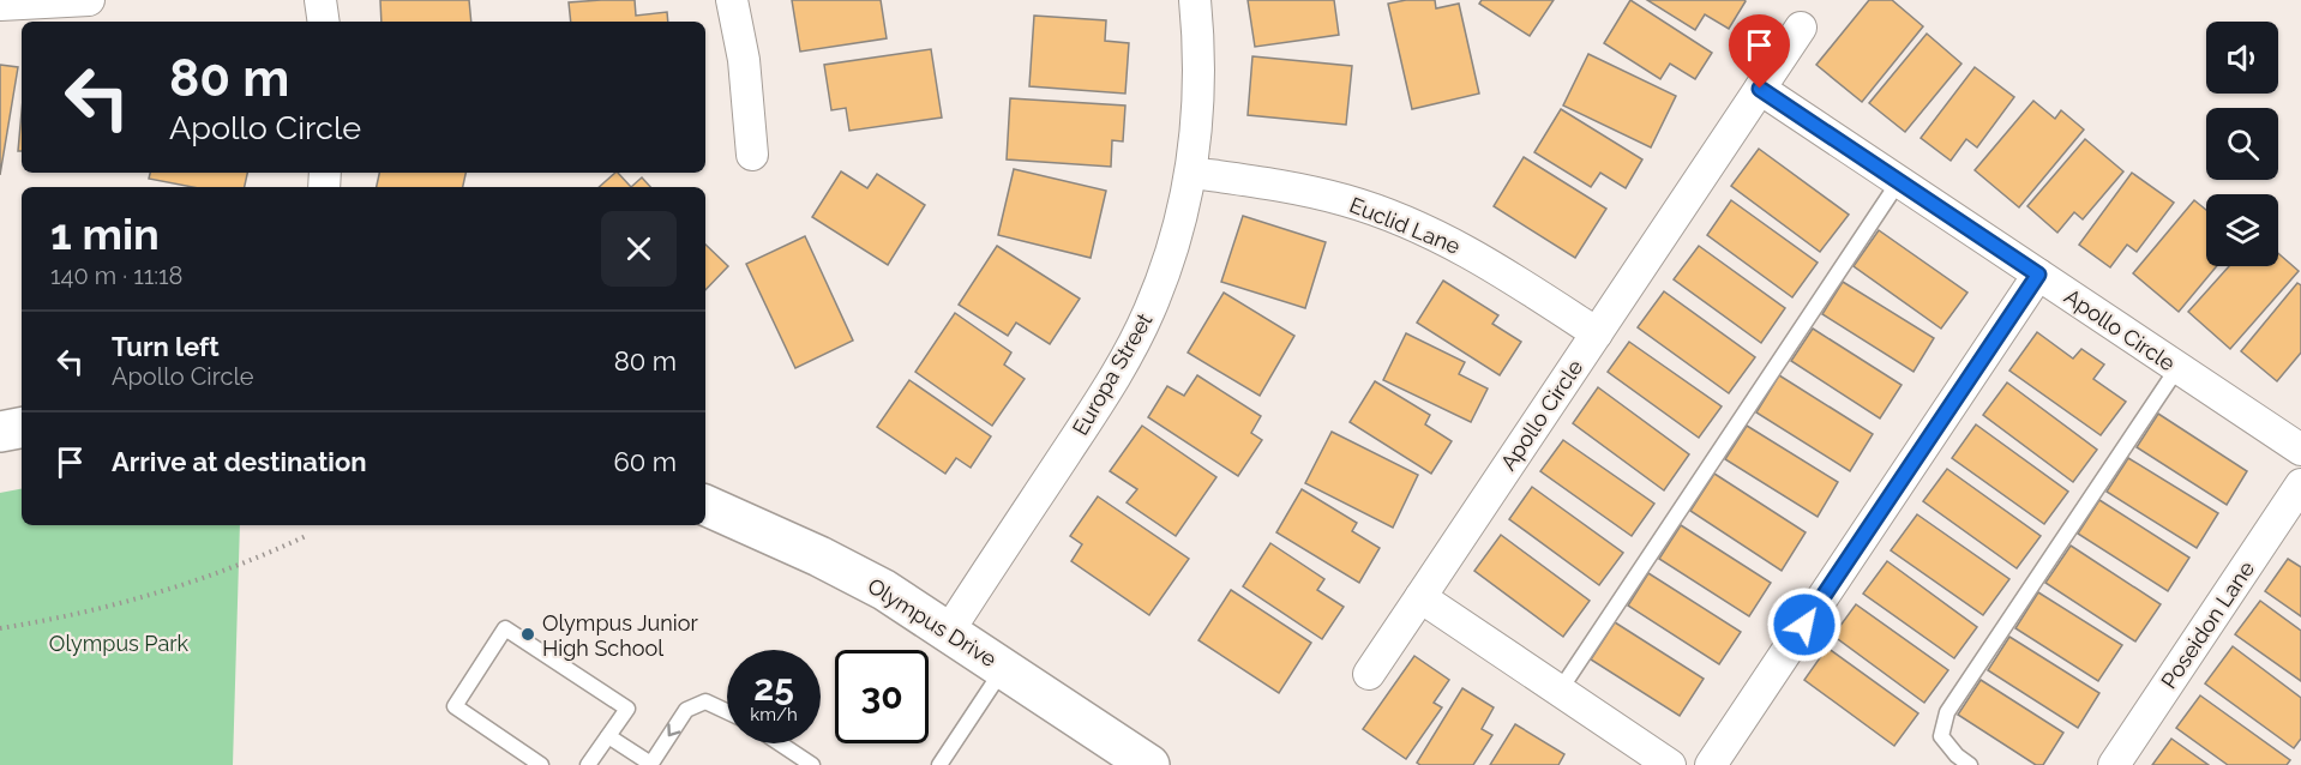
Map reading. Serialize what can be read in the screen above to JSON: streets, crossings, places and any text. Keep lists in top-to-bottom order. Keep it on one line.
{"streets":{"street":["Euclid Lane","Apollo Circle","Europa Street","Olympus Drive","Poseidon Lane"]},"crossings":[["Euclid Lane","Apollo Circle"],["Euclid Lane","Europa Street"],["Europa Street","Olympus Drive"]],"parks":["Olympus Park"],"places":["Olympus Junior High School"],"page":{"turn":["80 m","Apollo Circle"],"heading":["1 min","140 m · 11:18"],"list":[{"name":"Turn left","note":"Apollo Circle","value":"80 m"},{"name":"Arrive at destination","value":"60 m"}],"speed":"25 km/h","limit":"30"}}
